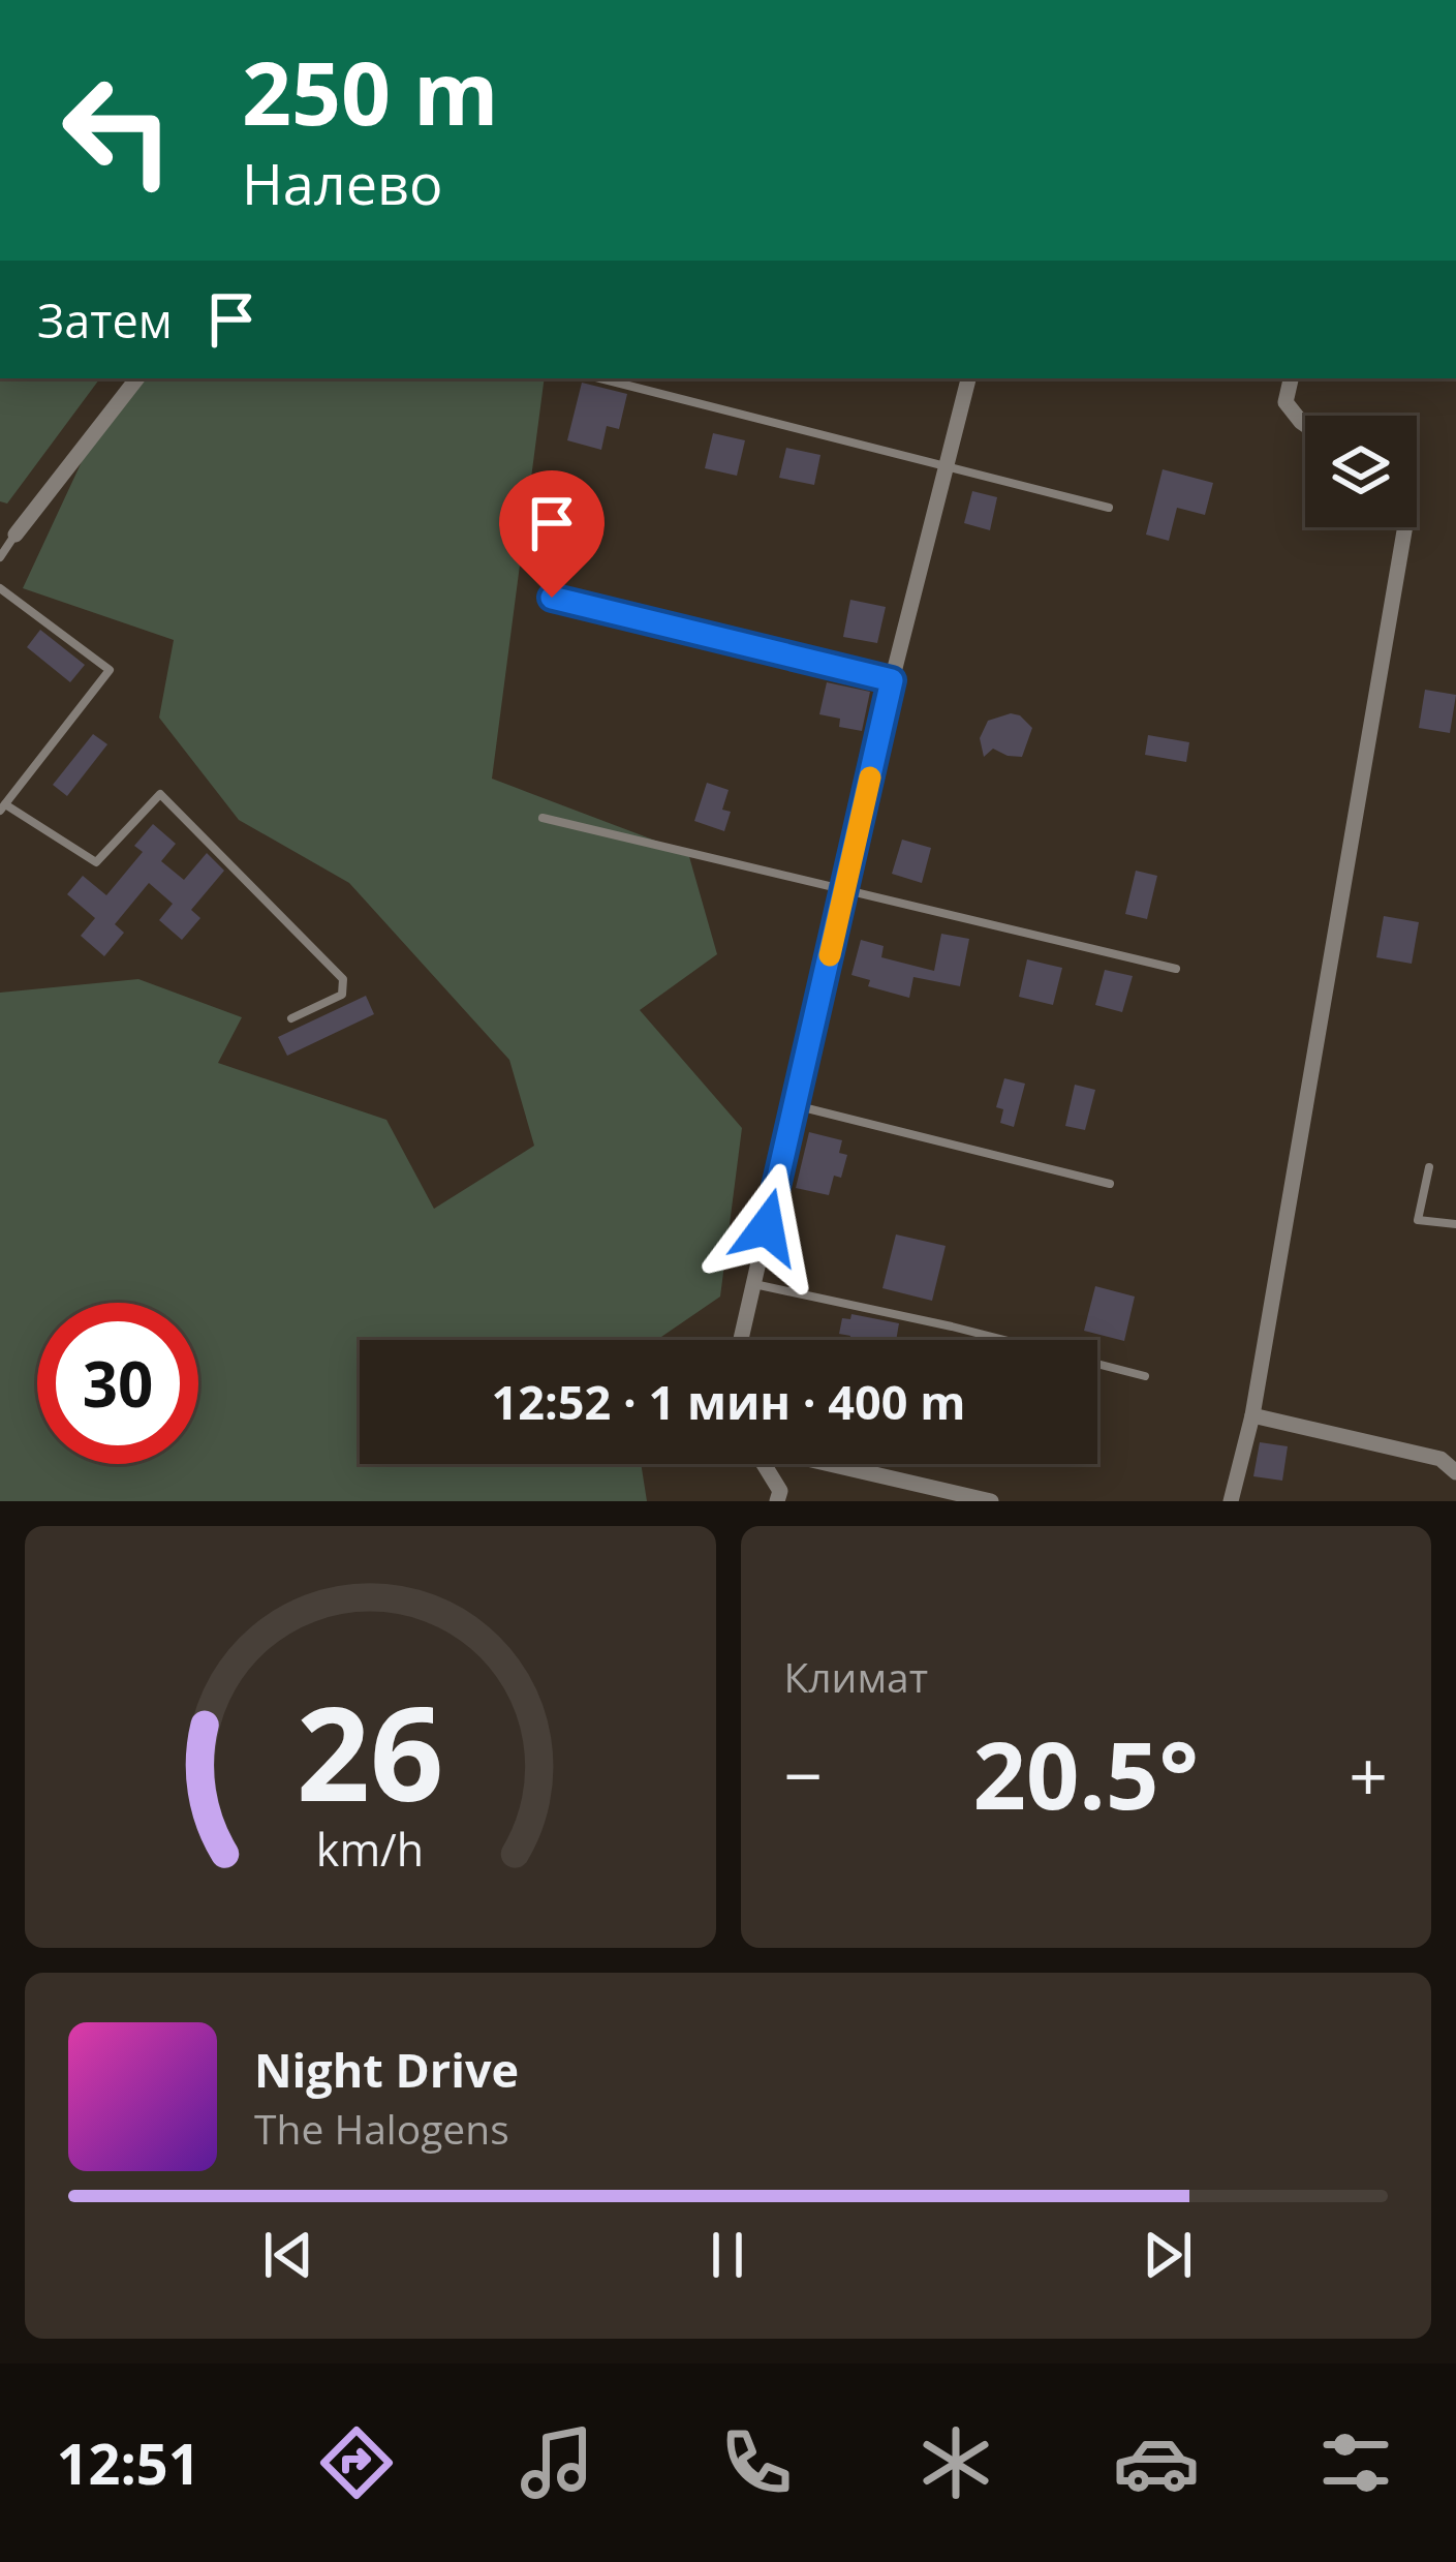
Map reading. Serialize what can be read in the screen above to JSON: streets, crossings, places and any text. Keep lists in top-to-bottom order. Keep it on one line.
{"page":{"turn":["250 m","Налево"],"then":"Затем","limit":"30","trip":"12:52 · 1 мин · 400 m","tile":"Климат","heat":["−","20.5°","+"],"song":["Night Drive","The Halogens"],"tabs":"12:51","gauge":["26","km/h"]}}
